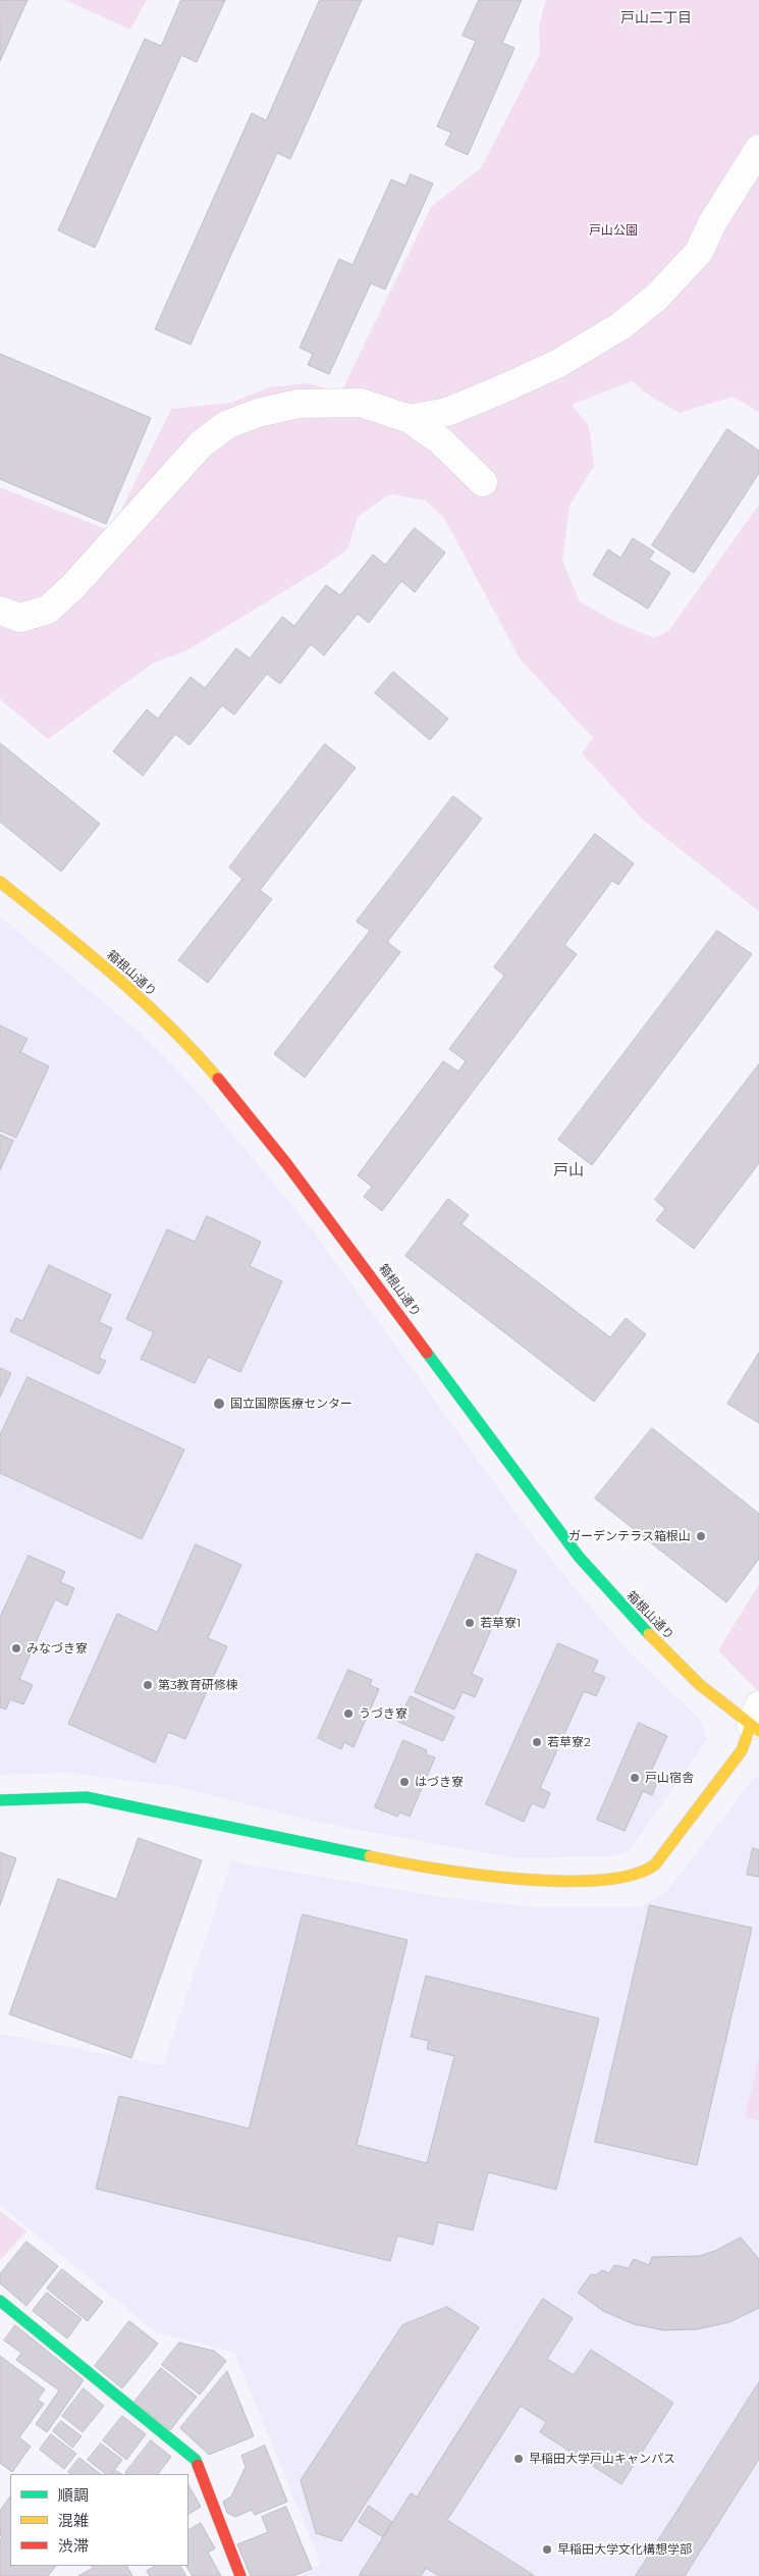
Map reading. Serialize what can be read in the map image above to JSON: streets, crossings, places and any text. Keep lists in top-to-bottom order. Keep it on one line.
{"streets":{"street":["箱根山通り"]},"districts":["戸山二丁目","戸山"],"parks":["戸山公園"],"places":["国立国際医療センター","ガーデンテラス箱根山","若草寮1","みなづき寮","第3教育研修棟","うづき寮","若草寮2","戸山宿舎","はづき寮","早稲田大学戸山キャンパス","早稲田大学文化構想学部"],"legend":["順調","混雑","渋滞"]}
